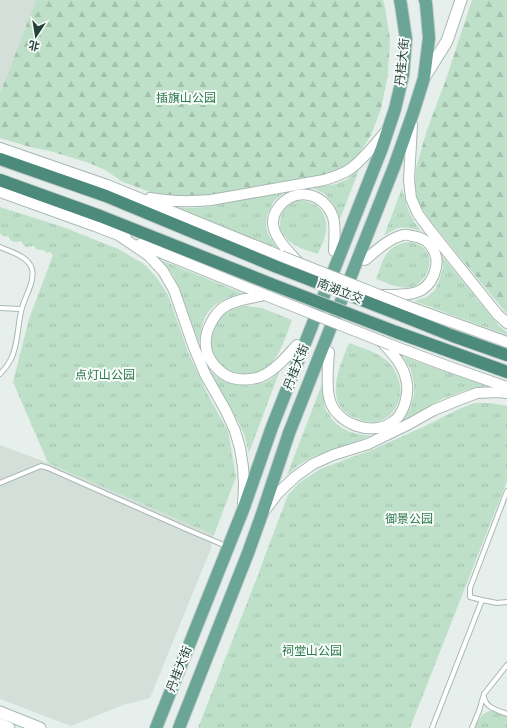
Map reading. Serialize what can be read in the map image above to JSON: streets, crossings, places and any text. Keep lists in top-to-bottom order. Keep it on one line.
{"streets":{"highway":["南湖立交"],"main road":["丹桂大街"]},"parks":["插旗山公园","点灯山公园","御景公园","祠堂山公园"],"north":"bottom"}
